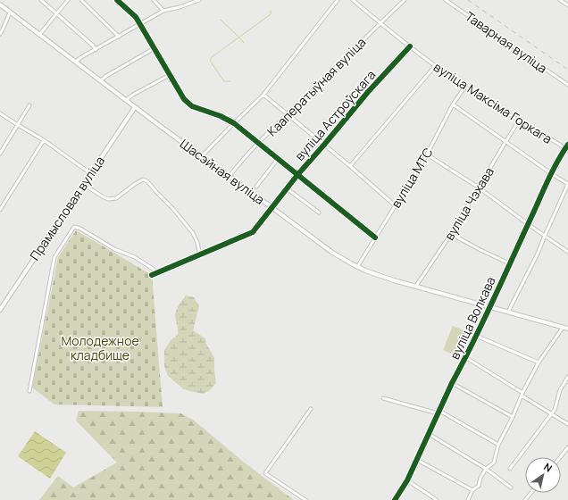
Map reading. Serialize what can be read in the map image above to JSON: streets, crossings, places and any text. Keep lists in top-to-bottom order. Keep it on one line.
{"streets":{"main road":["Шасэйная вуліца","Прамысловая вуліца","вуліца Волкава"],"street":["Таварная вуліца","Кааператыўная вуліца","вуліца Максіма Горкага","вуліца Астроўскага","вуліца МТС","вуліца Чэхава"]},"crossings":[["Кааператыўная вуліца","вуліца Максіма Горкага"],["Кааператыўная вуліца","Шасэйная вуліца"],["вуліца Максіма Горкага","вуліца Астроўскага"],["вуліца Максіма Горкага","вуліца МТС"],["вуліца Максіма Горкага","вуліца Чэхава"],["вуліца Максіма Горкага","вуліца Волкава"],["вуліца Астроўскага","Шасэйная вуліца"],["Шасэйная вуліца","вуліца МТС"],["Шасэйная вуліца","вуліца Чэхава"],["Шасэйная вуліца","Прамысловая вуліца"],["Шасэйная вуліца","вуліца Волкава"]],"parks":["Молодежное кладбище"],"north":"top right"}
